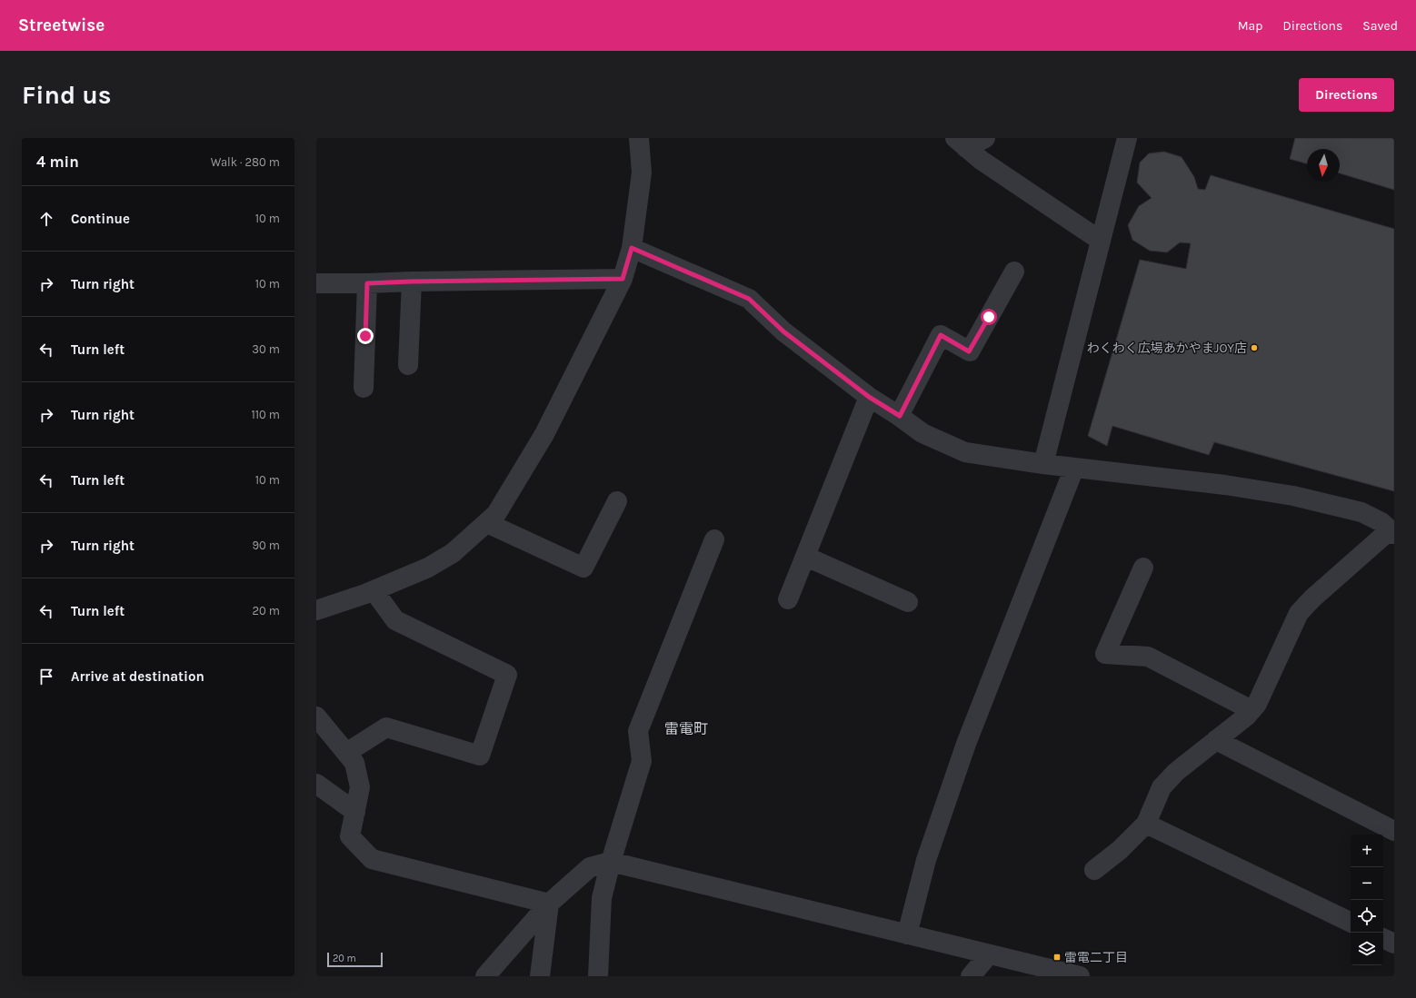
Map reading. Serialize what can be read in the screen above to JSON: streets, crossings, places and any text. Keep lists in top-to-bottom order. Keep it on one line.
{"districts":["雷電町"],"places":{"other":["わくわく広場あかやまJOY店"],"transit":["雷電二丁目"]},"scale_bar":"20 m","north":"bottom","page":{"header":"Streetwise","nav":["Map","Directions","Saved"],"buttons":"Directions","title":"Find us","heading":["4 min","Walk · 280 m"],"list":[["Continue","10 m"],["Turn right","10 m"],["Turn left","30 m"],["Turn right","110 m"],["Turn left","10 m"],["Turn right","90 m"],["Turn left","20 m"],"Arrive at destination"],"map_buttons":["+","−"],"scale":"20 m"}}
